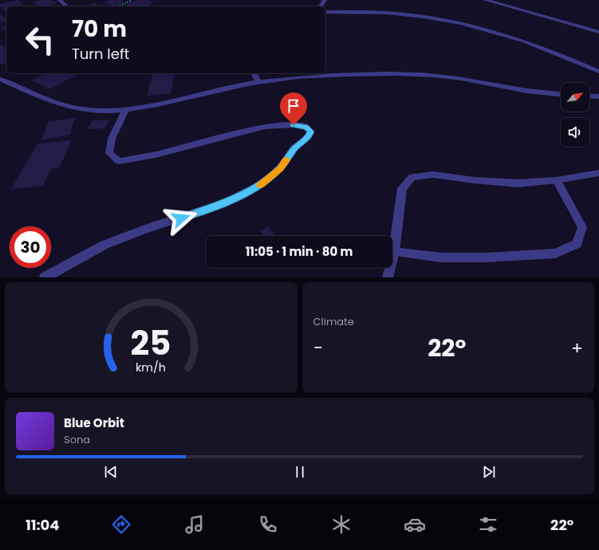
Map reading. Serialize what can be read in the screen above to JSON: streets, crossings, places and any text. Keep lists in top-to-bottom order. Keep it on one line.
{"north":"top right","page":{"turn":["70 m","Turn left"],"limit":"30","trip":"11:05 · 1 min · 80 m","tile":"Climate","heat":["−","22°","+"],"song":["Blue Orbit","Sona"],"tabs":["11:04","22°"],"gauge":["25","km/h"]}}
